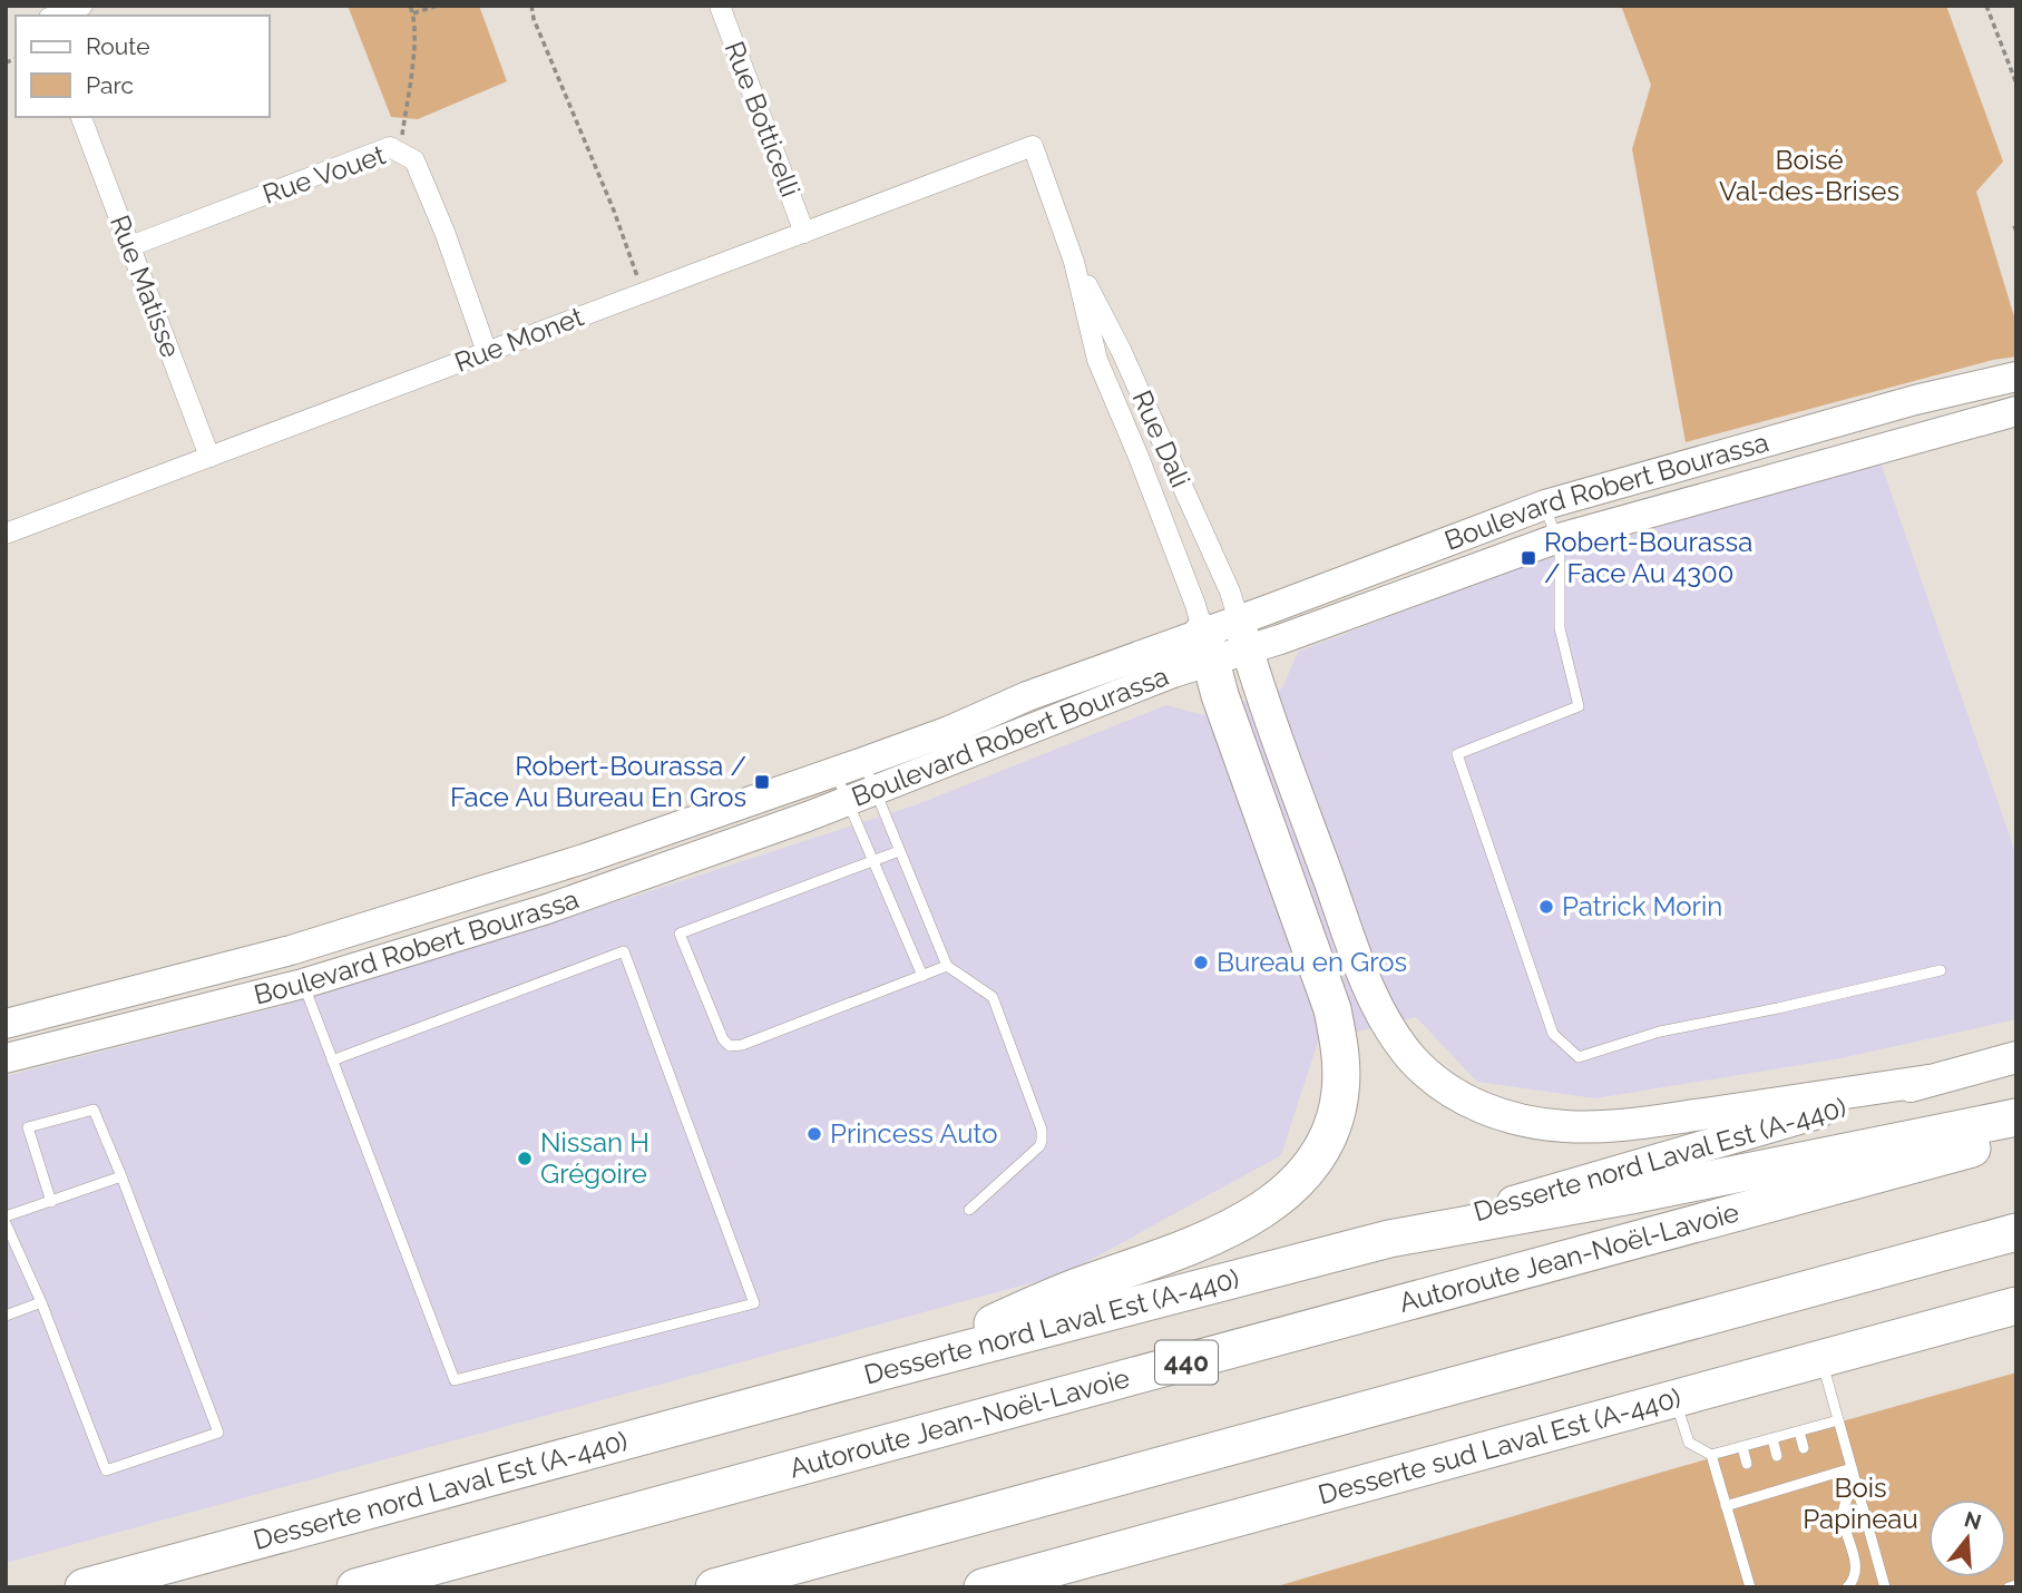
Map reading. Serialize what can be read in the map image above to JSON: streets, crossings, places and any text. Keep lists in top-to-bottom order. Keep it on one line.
{"streets":{"highway":["Desserte nord Laval Est (A-440)","Autoroute Jean-Noël-Lavoie","440","Desserte sud Laval Est (A-440)"],"street":["Rue Botticelli","Rue Vouet","Rue Matisse","Rue Monet","Rue Dali","Boulevard Robert Bourassa"]},"crossings":[["Rue Botticelli","Rue Monet"],["Rue Vouet","Rue Matisse"],["Rue Vouet","Rue Monet"],["Rue Matisse","Rue Monet"],["Rue Monet","Rue Dali"],["Rue Dali","Boulevard Robert Bourassa"]],"parks":["Boisé Val-des-Brises","Bois Papineau"],"places":{"transit":["Robert-Bourassa / Face Au 4300","Robert-Bourassa / Face Au Bureau En Gros"],"other":["Patrick Morin","Bureau en Gros","Princess Auto","Nissan H Grégoire"]},"legend":["Route","Parc"],"north":"top"}
